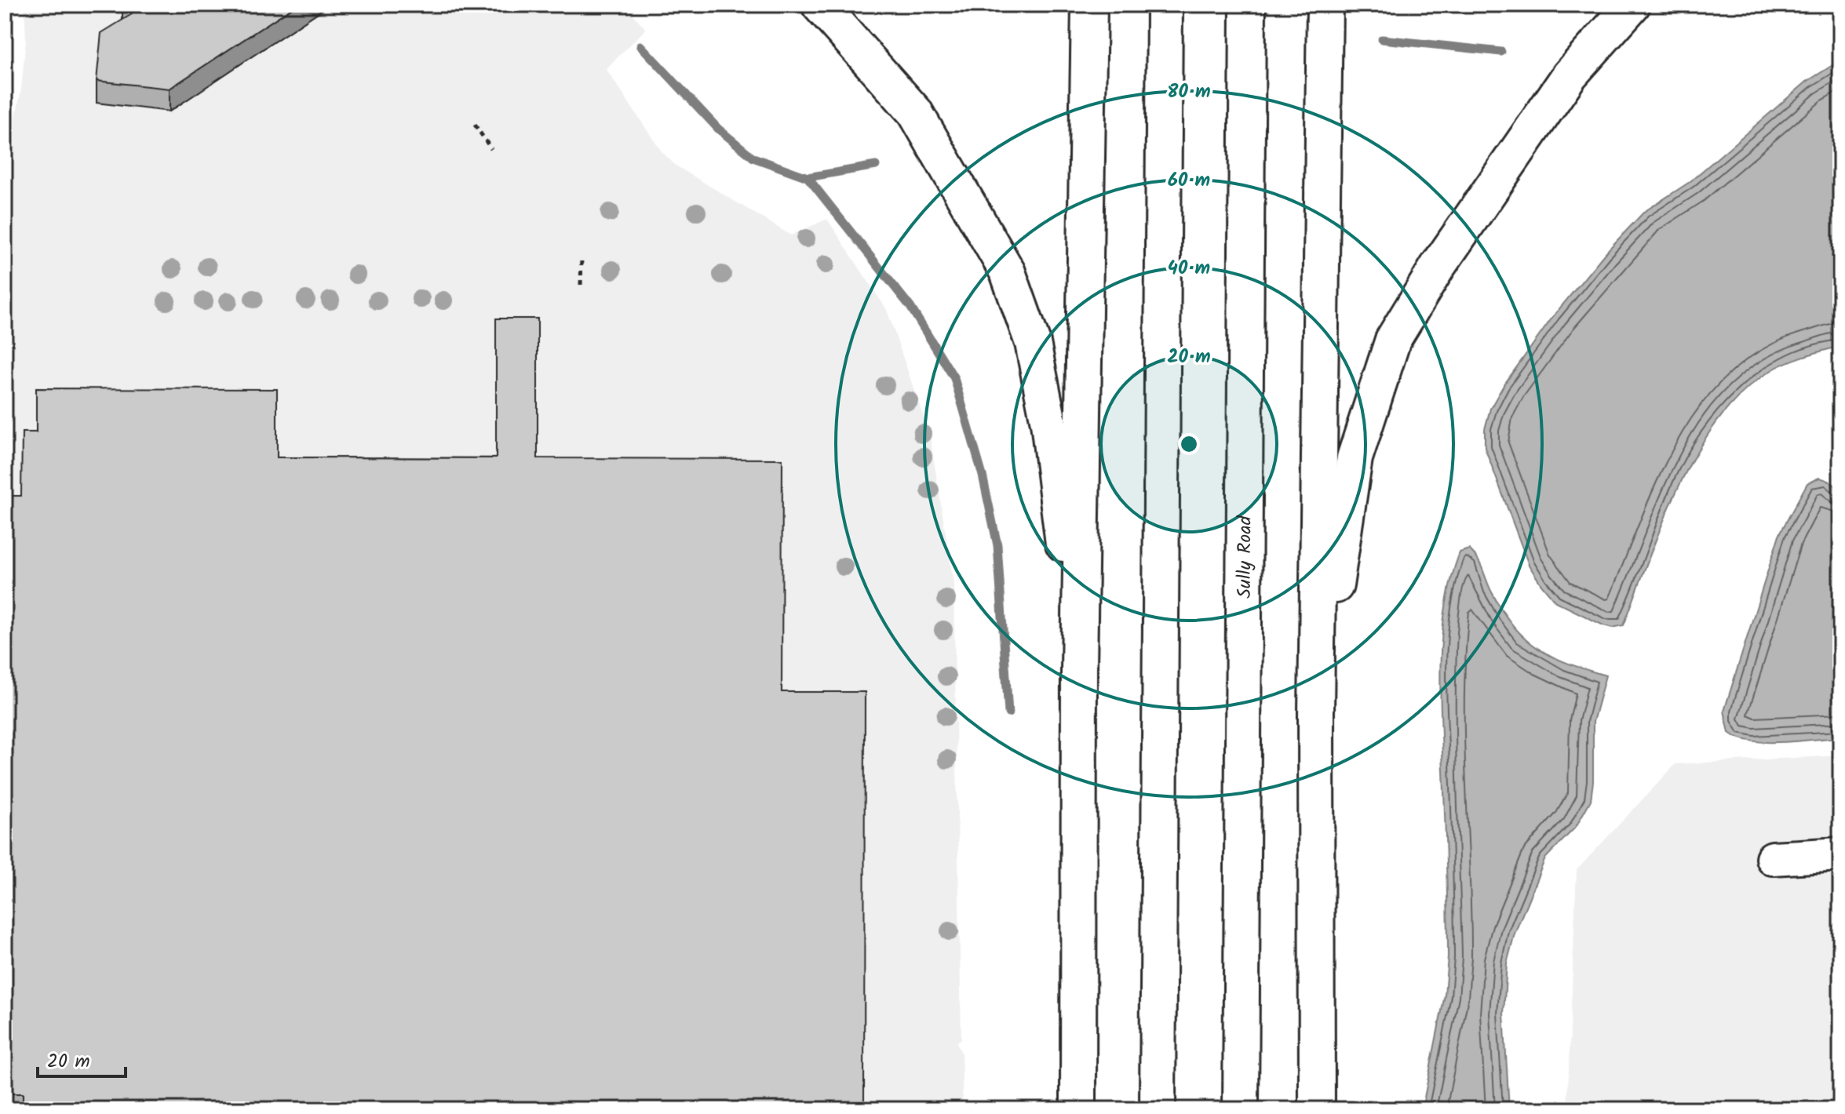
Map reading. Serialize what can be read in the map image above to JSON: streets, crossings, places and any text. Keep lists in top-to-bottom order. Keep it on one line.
{"streets":{"highway":["Sully Road"]},"scale_bar":"20 m","rings":["80 m","60 m","40 m","20 m"]}
